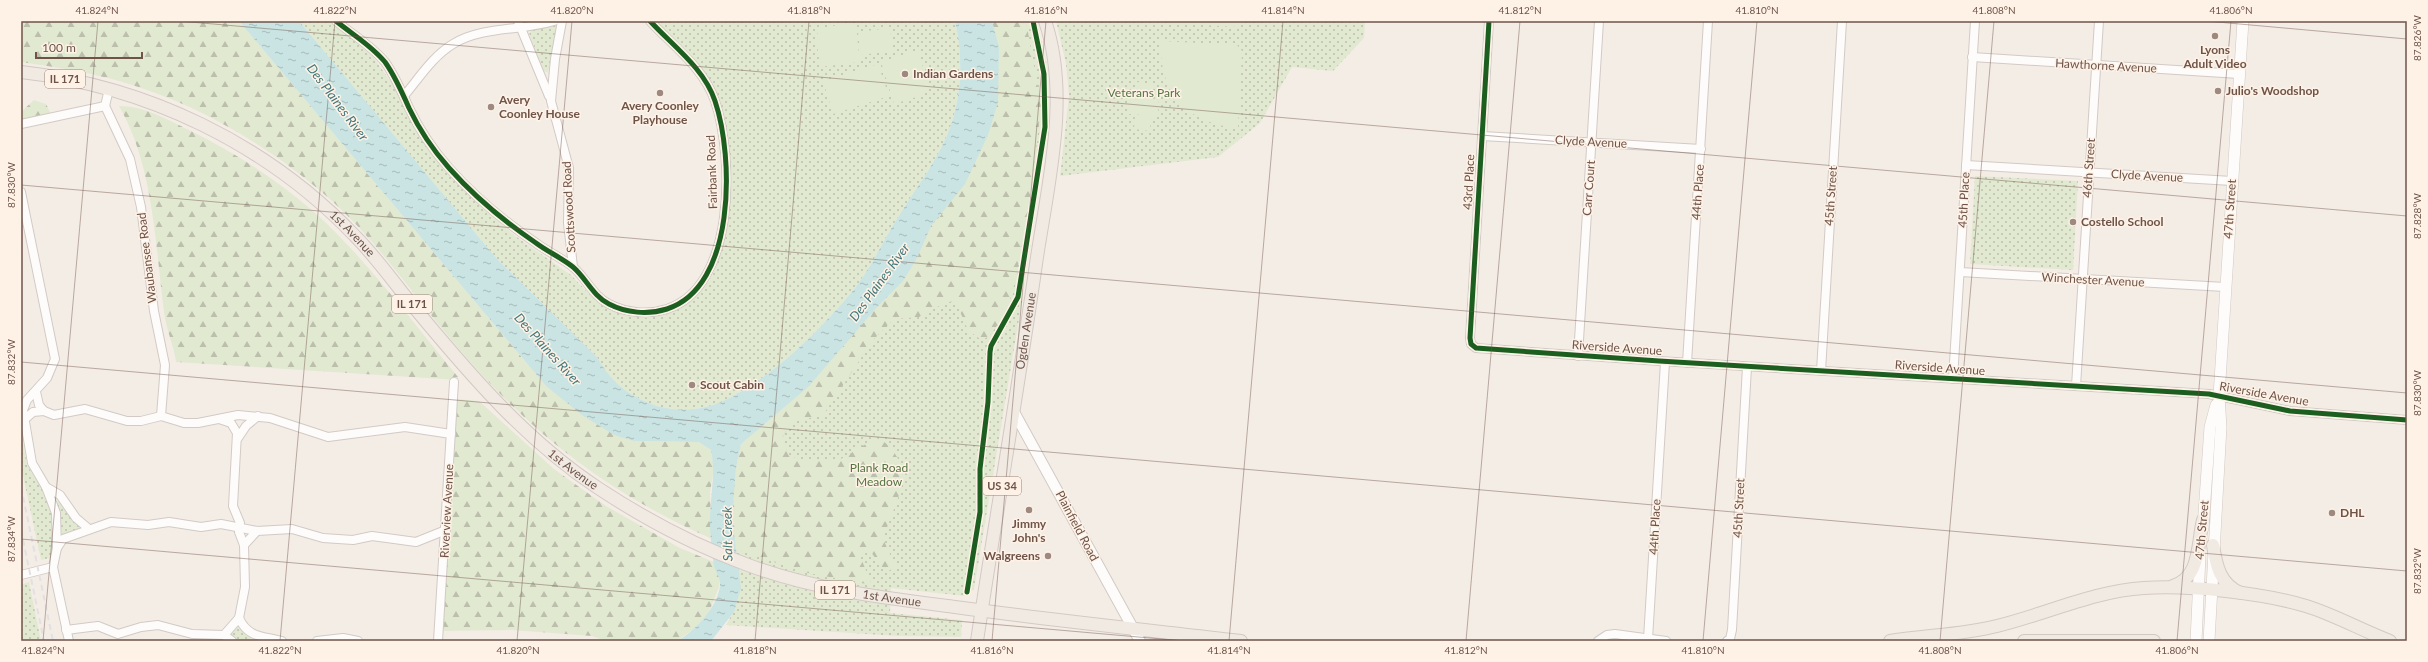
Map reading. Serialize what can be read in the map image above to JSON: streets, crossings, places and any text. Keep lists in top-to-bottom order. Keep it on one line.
{"streets":{"main road":["IL 171","47th Street","1st Avenue","Ogden Avenue","US 34"],"street":["Hawthorne Avenue","Clyde Avenue","46th Street","Fairbank Road","43rd Place","Carr Court","44th Place","45th Street","45th Place","Scottswood Road","Waubansee Road","Winchester Avenue","Riverside Avenue","Riverview Avenue","Plainfield Road"]},"crossings":[["Hawthorne Avenue","46th Street"],["Hawthorne Avenue","45th Place"],["Hawthorne Avenue","47th Street"],["Clyde Avenue","46th Street"],["Clyde Avenue","43rd Place"],["Clyde Avenue","Carr Court"],["Clyde Avenue","44th Place"],["Clyde Avenue","45th Place"],["Clyde Avenue","47th Street"],["46th Street","Winchester Avenue"],["46th Street","Riverside Avenue"],["Fairbank Road","Scottswood Road"],["43rd Place","Riverside Avenue"],["Carr Court","Riverside Avenue"],["44th Place","Riverside Avenue"],["45th Street","Riverside Avenue"],["45th Place","Winchester Avenue"],["45th Place","Riverside Avenue"],["47th Street","Winchester Avenue"],["47th Street","Riverside Avenue"],["1st Avenue","Ogden Avenue"],["1st Avenue","Plainfield Road"],["Ogden Avenue","Plainfield Road"]],"water":["Des Plaines River","Salt Creek"],"parks":["Veterans Park","Plank Road Meadow"],"places":["Lyons Adult Video","Indian Gardens","Julio's Woodshop","Avery Coonley Playhouse","Avery Coonley House","Costello School","Scout Cabin","Jimmy John's","DHL","Walgreens"],"scale_bar":"100 m","coordinates":["41.824°N","41.822°N","41.820°N","41.818°N","41.816°N","41.814°N","41.812°N","41.810°N","41.808°N","41.806°N","87.826°W","87.830°W","87.828°W","87.832°W","87.834°W"]}
